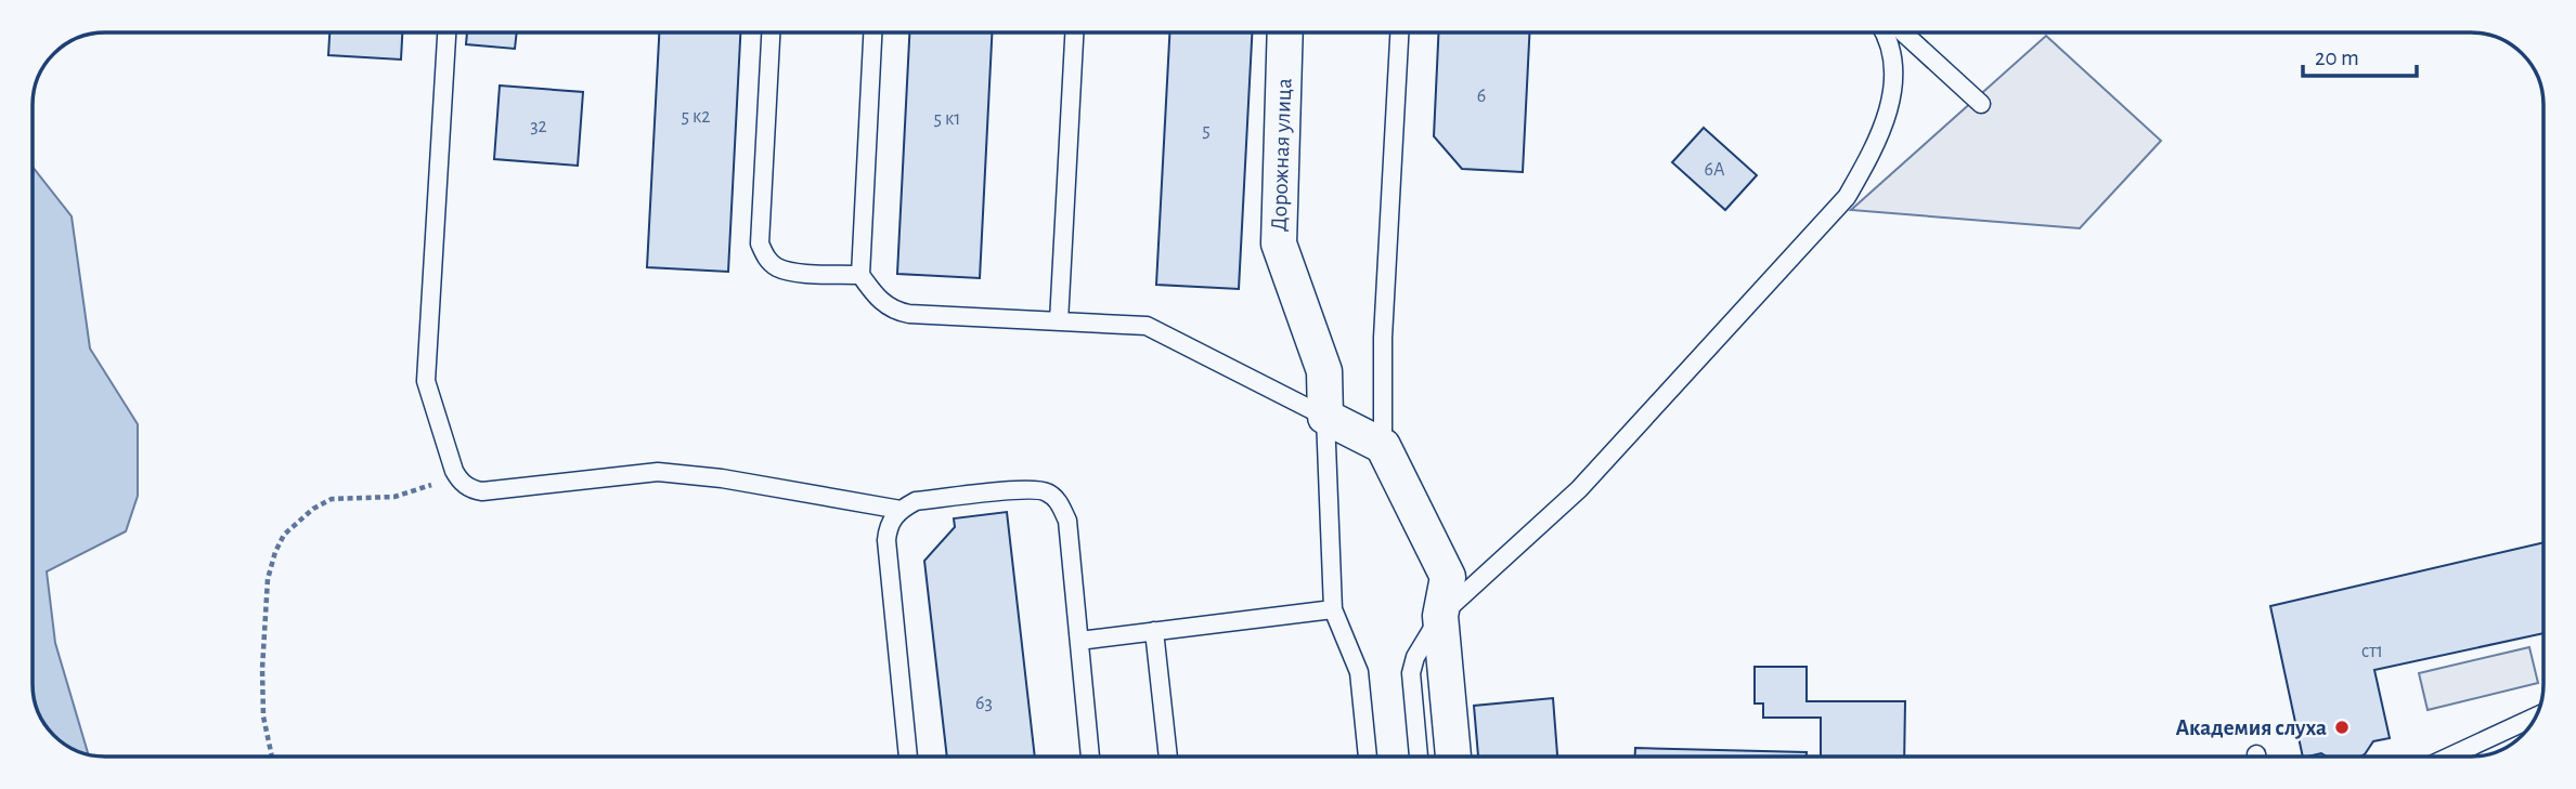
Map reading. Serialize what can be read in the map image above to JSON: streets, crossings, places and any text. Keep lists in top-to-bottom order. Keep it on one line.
{"streets":{"street":["Дорожная улица"]},"places":["Академия слуха"],"house_numbers":["6","5 к2","5 к1","32","5","6А","ст1","63"],"scale_bar":"20 m"}
